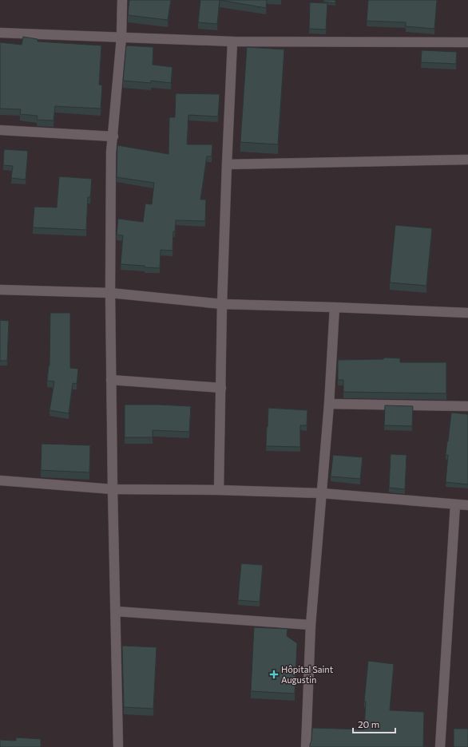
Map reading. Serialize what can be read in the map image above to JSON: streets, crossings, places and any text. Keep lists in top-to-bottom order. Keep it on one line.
{"places":{"health":["Hôpital Saint Augustin"]},"scale_bar":"20 m"}
